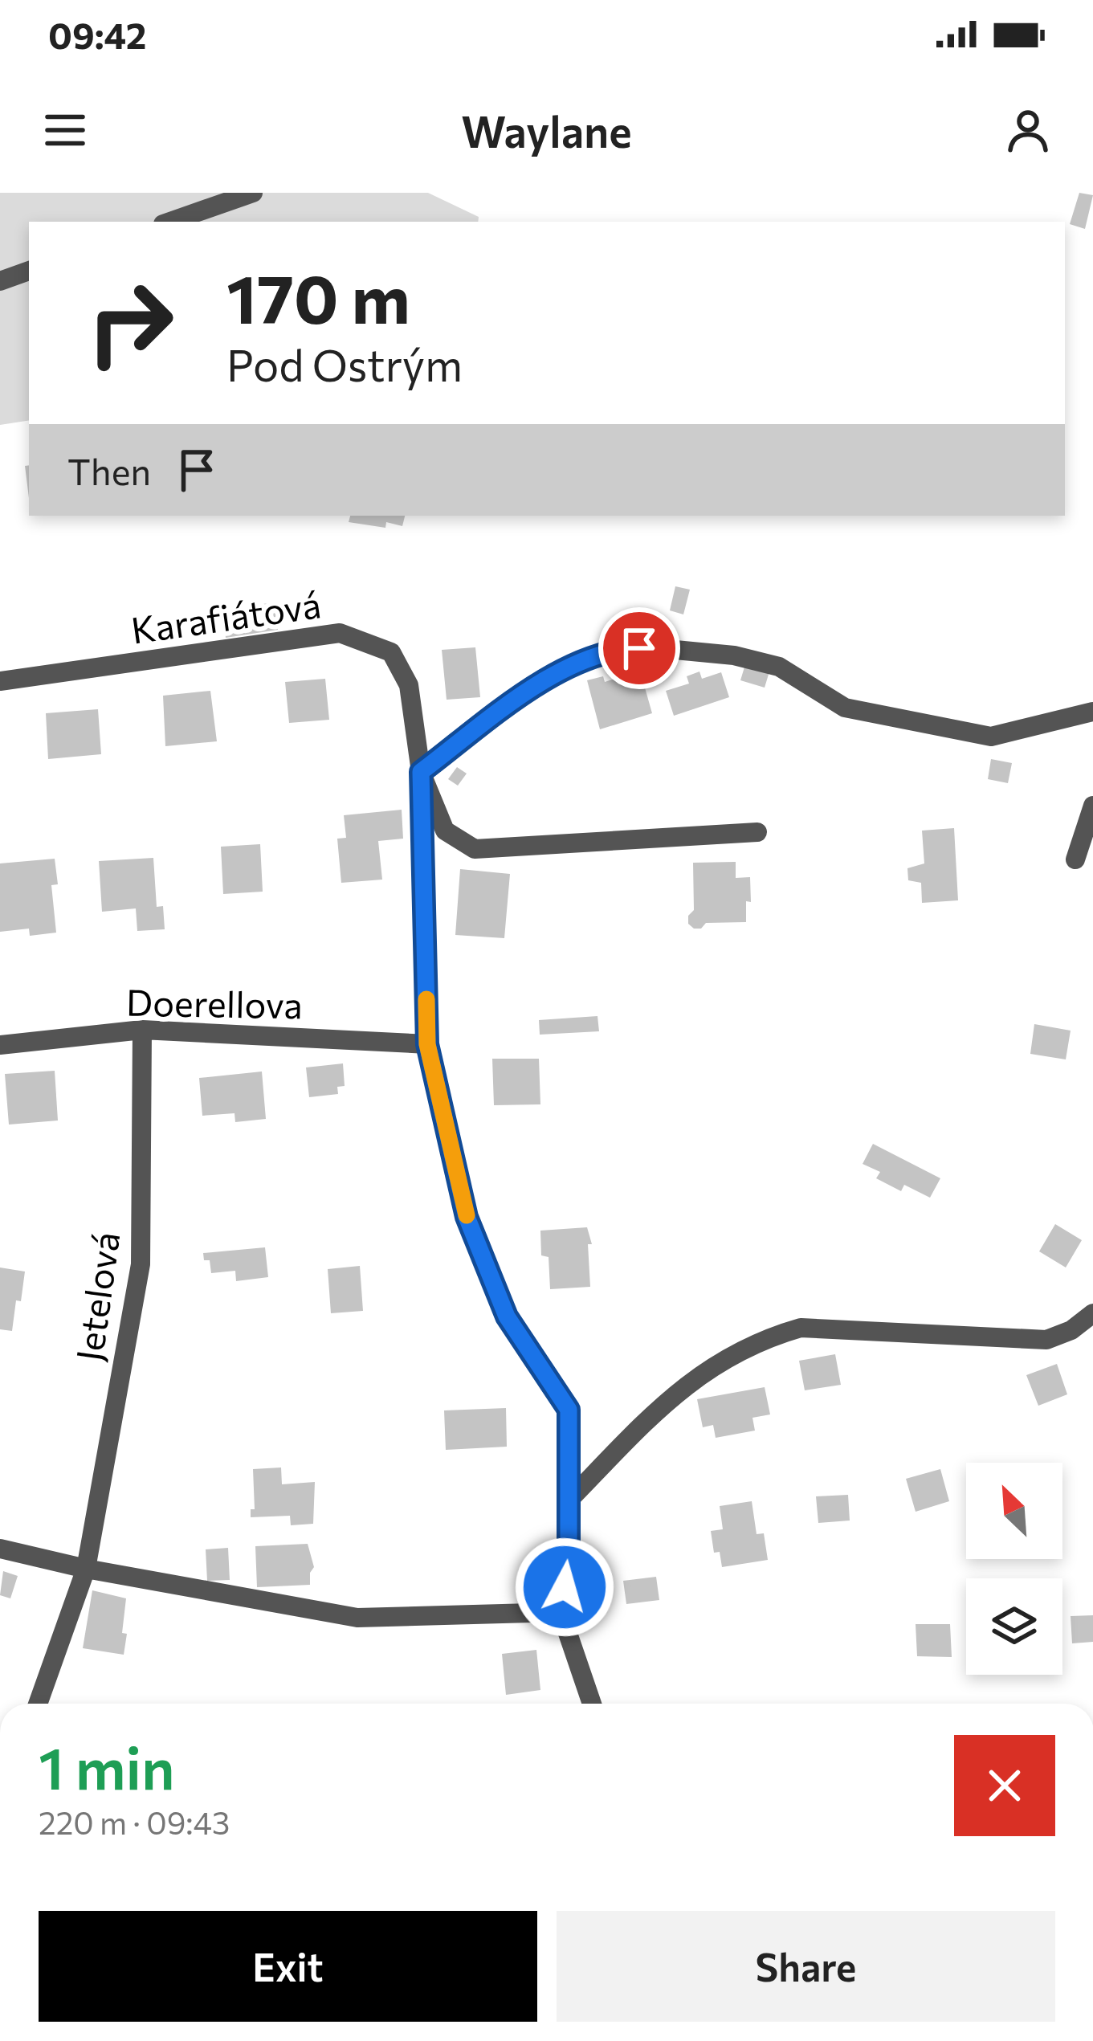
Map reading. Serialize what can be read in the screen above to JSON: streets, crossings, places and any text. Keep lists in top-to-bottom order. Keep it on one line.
{"streets":{"street":["Karafiátová","Doerellova","Jetelová"]},"crossings":[["Karafiátová","Doerellova"],["Doerellova","Jetelová"]],"north":"top left","page":{"status":"09:42","header":"Waylane","turn":["170 m","Pod Ostrým"],"then":"Then","heading":["1 min","220 m · 09:43"],"buttons":["Exit","Share"]}}
